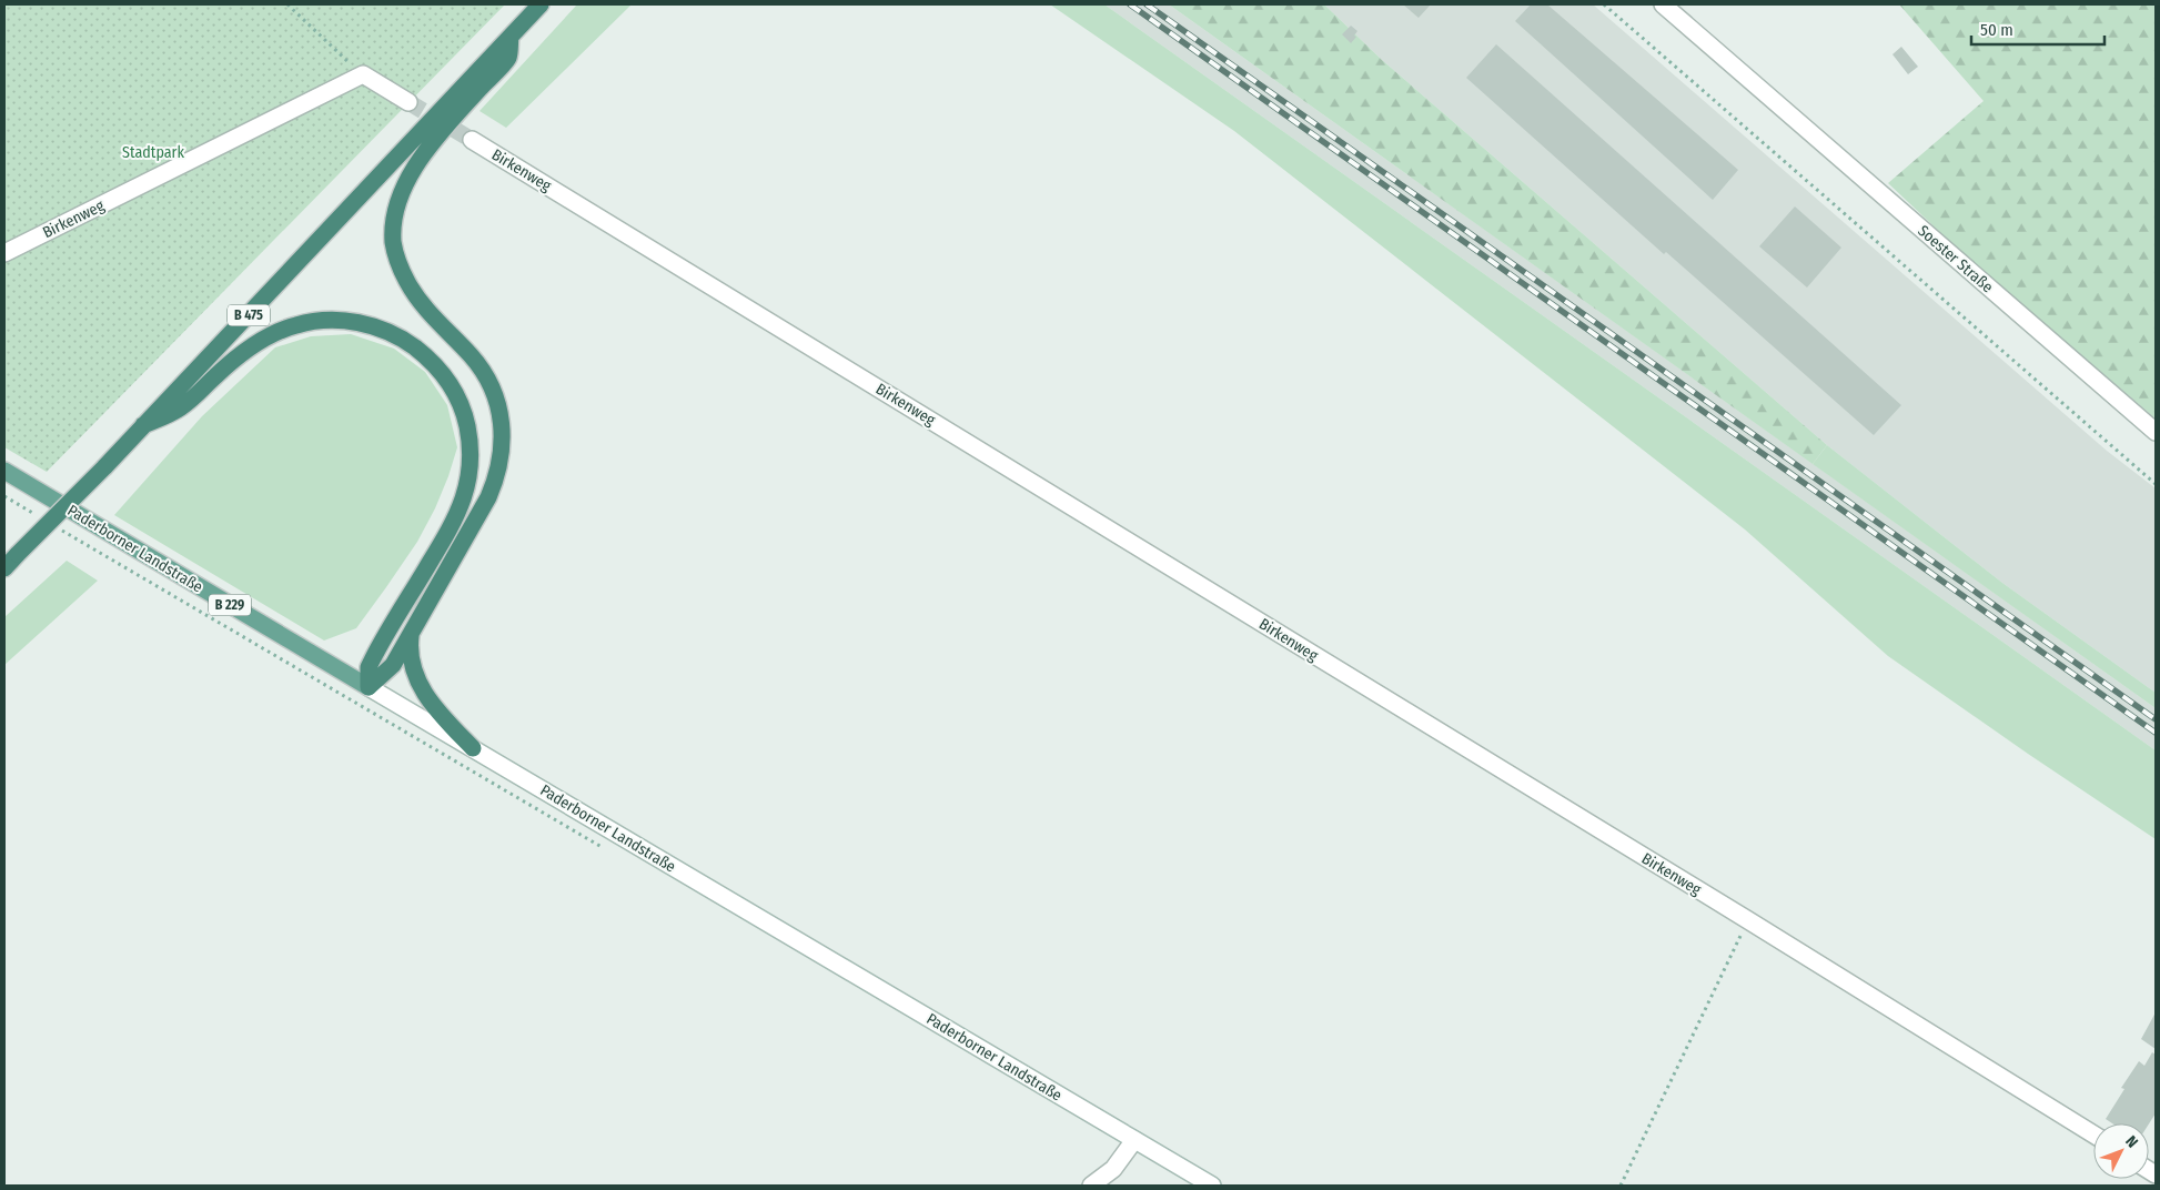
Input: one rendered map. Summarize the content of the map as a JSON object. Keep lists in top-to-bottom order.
{
  "streets": {
    "highway": ["B 475"],
    "main road": ["Paderborner Landstraße", "B 229"],
    "street": ["Birkenweg", "Soester Straße"]
  },
  "parks": ["Stadtpark"],
  "scale_bar": "50 m",
  "north": "top right"
}
